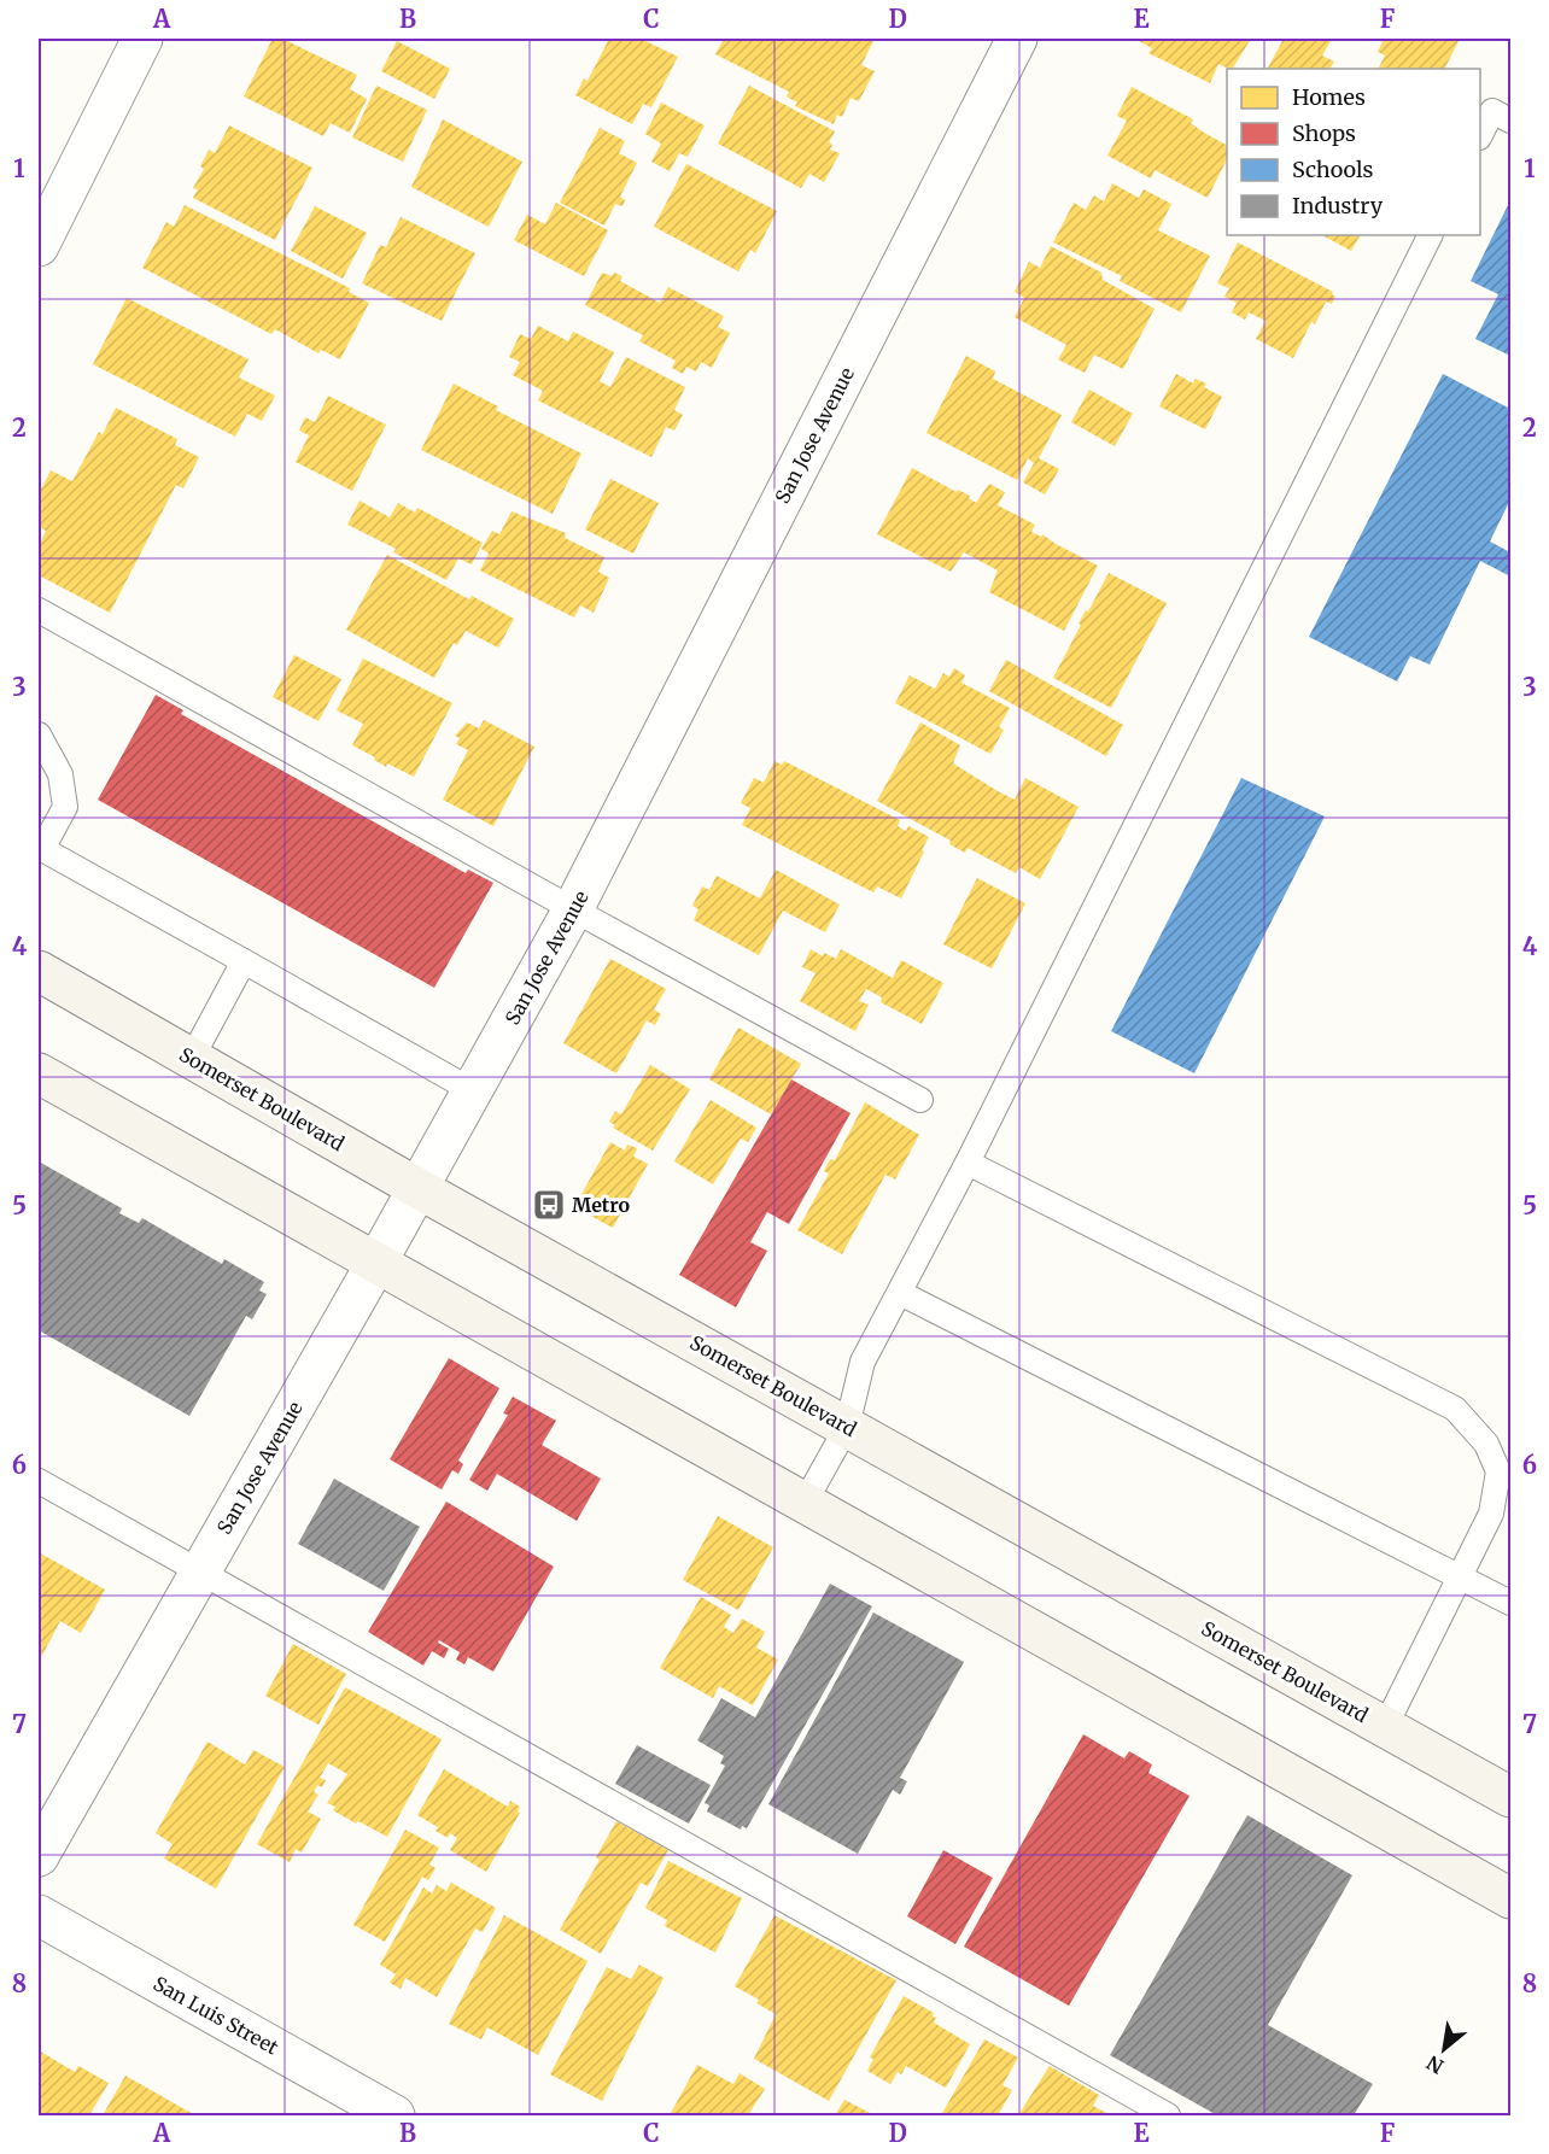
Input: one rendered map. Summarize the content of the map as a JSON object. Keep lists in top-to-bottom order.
{
  "streets": {
    "main road": ["Somerset Boulevard"],
    "street": ["San Jose Avenue", "San Luis Street"]
  },
  "crossings": [
    ["San Jose Avenue", "Somerset Boulevard"]
  ],
  "places": {
    "bus stop": ["Metro"]
  },
  "legend": [
    "Homes",
    "Shops",
    "Schools",
    "Industry"
  ],
  "north": "bottom left",
  "grid": {
    "columns": [
      "A",
      "B",
      "C",
      "D",
      "E",
      "F"
    ],
    "rows": [
      "1",
      "2",
      "3",
      "4",
      "5",
      "6",
      "7",
      "8"
    ]
  }
}
